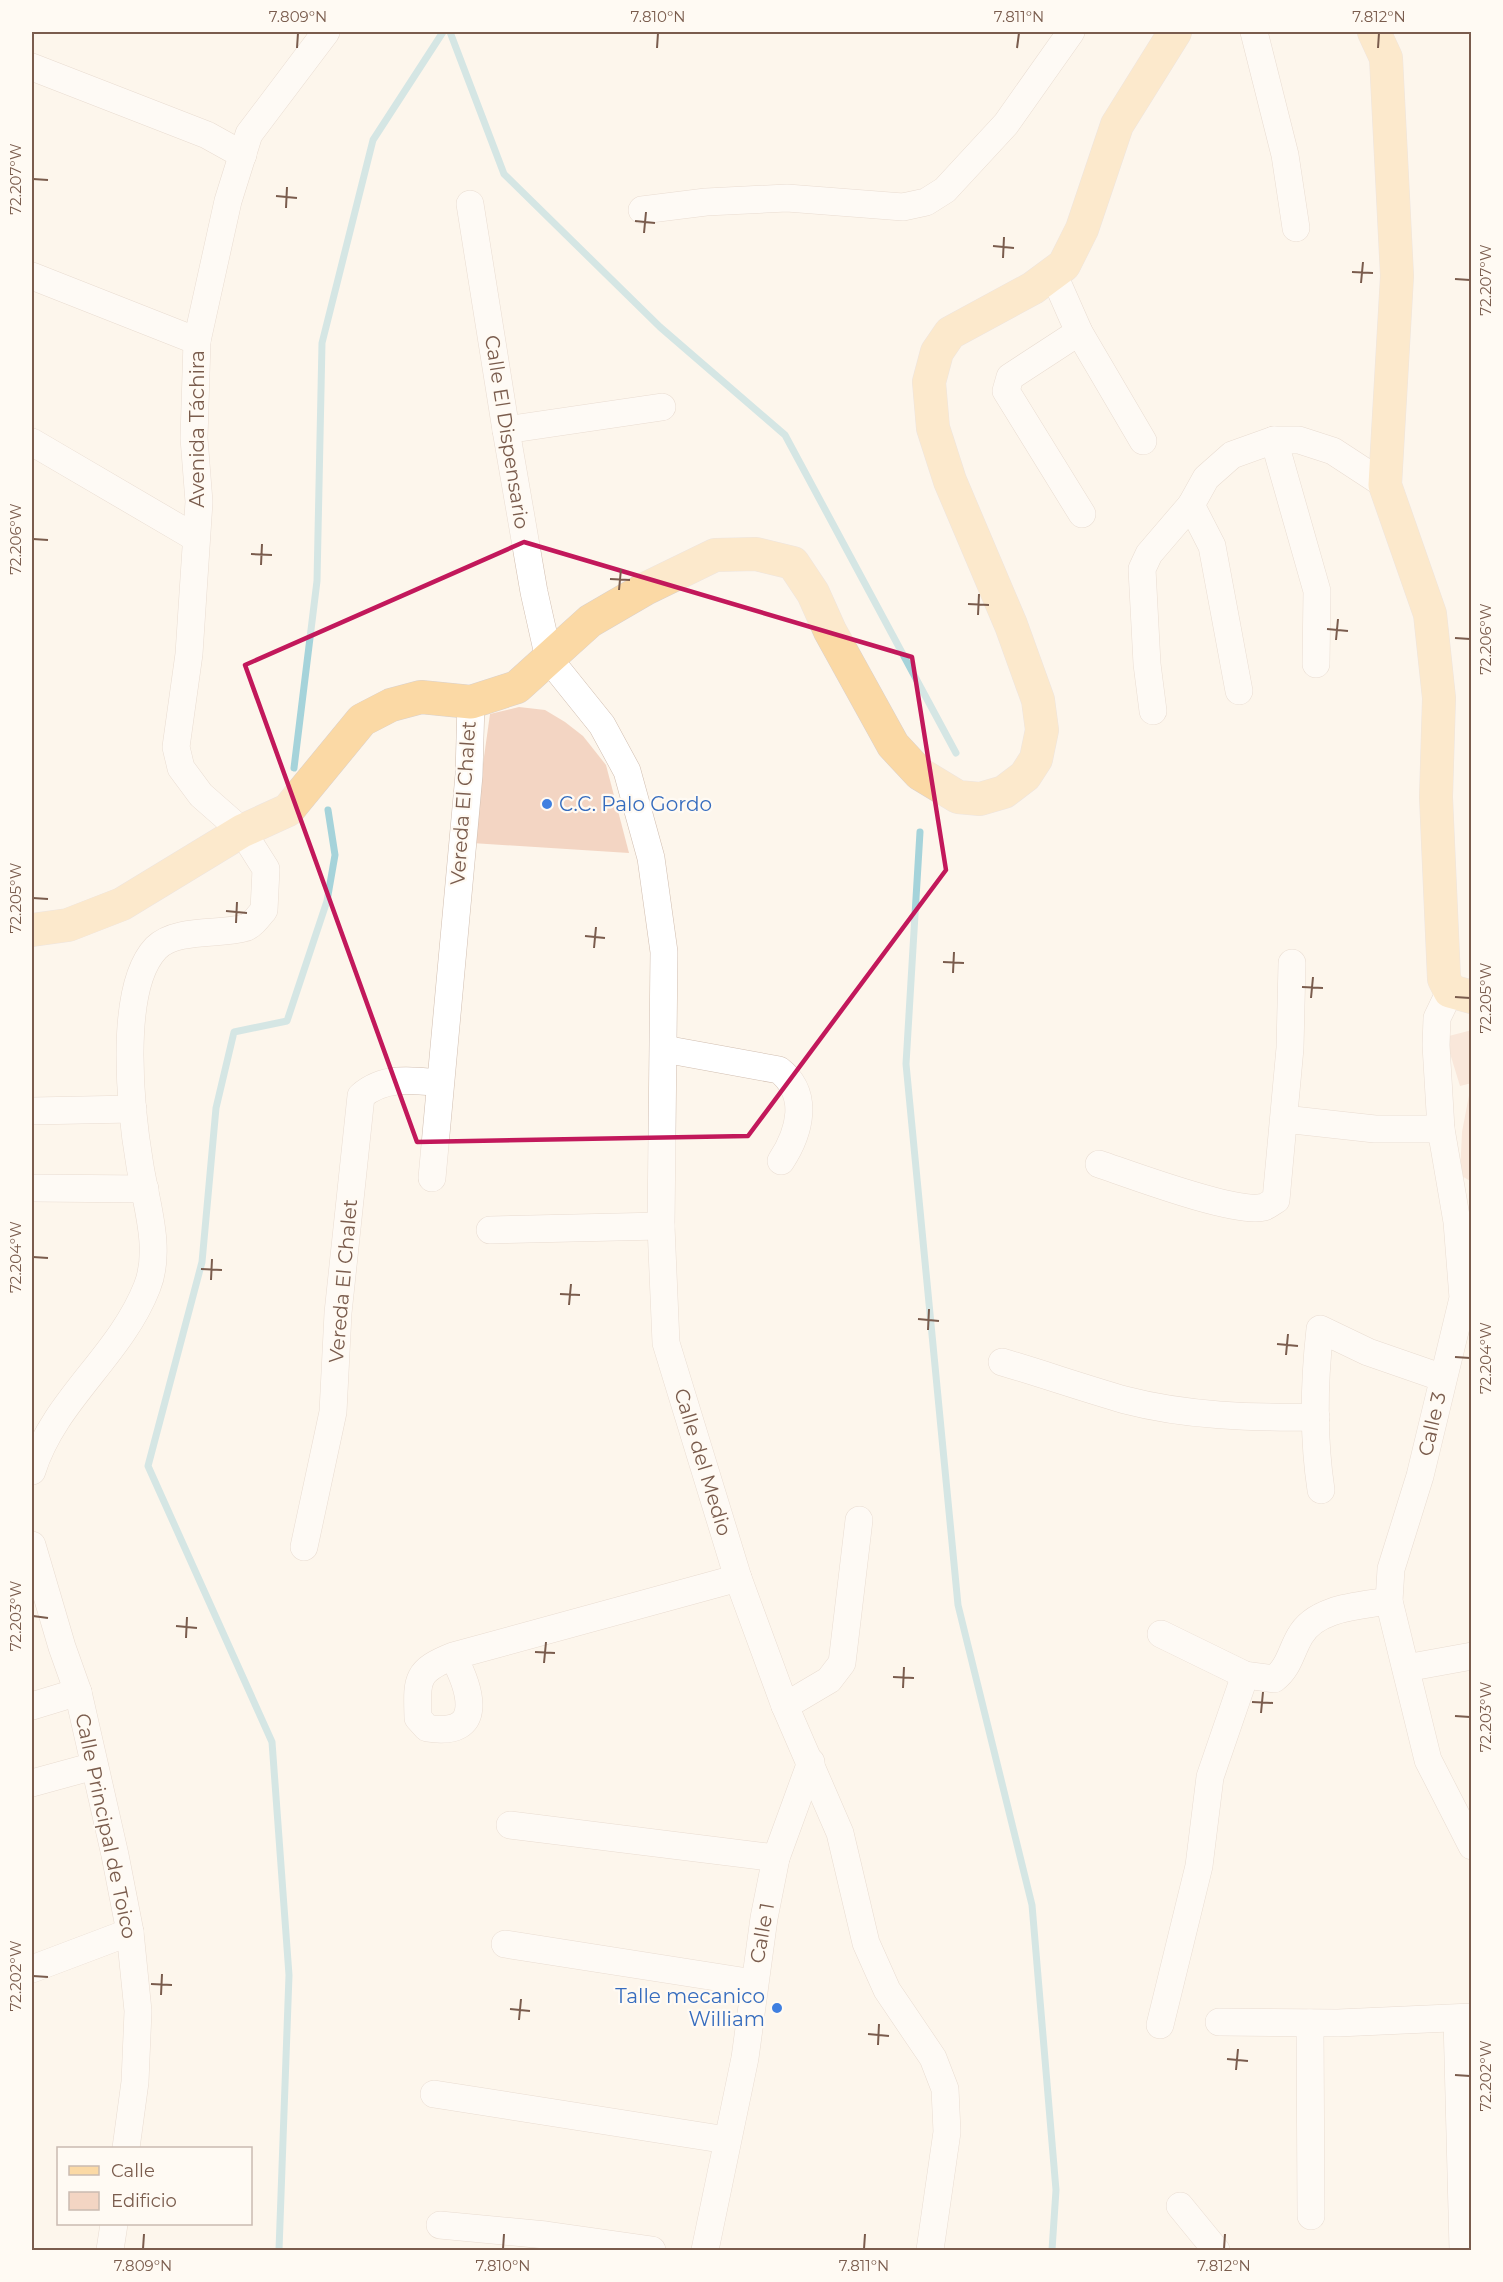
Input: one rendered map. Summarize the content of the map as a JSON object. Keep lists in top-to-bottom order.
{
  "streets": {
    "street": [
      "Avenida Táchira",
      "Calle El Dispensario",
      "Vereda El Chalet",
      "Calle 3",
      "Calle del Medio",
      "Calle Principal de Toico",
      "Calle 1"
    ]
  },
  "crossings": [
    ["Calle El Dispensario", "Calle del Medio"],
    ["Calle del Medio", "Calle 1"]
  ],
  "places": ["C.C. Palo Gordo", "Talle mecanico William"],
  "legend": ["Calle", "Edificio"],
  "coordinates": [
    "7.809°N",
    "7.810°N",
    "7.811°N",
    "7.812°N",
    "72.207°W",
    "72.206°W",
    "72.205°W",
    "72.204°W",
    "72.203°W",
    "72.202°W"
  ]
}
